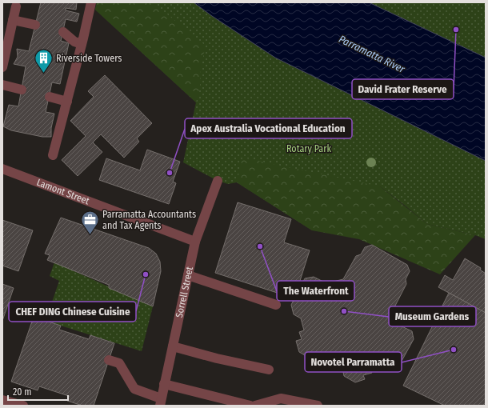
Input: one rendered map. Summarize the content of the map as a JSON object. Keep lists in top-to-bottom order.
{
  "streets": {
    "street": ["Lamont Street", "Sorrell Street"]
  },
  "crossings": [
    ["Lamont Street", "Sorrell Street"]
  ],
  "water": ["Parramatta River"],
  "parks": ["Rotary Park"],
  "places": {
    "other": [
      "David Frater Reserve",
      "Apex Australia Vocational Education",
      "The Waterfront",
      "CHEF DING Chinese Cuisine",
      "Museum Gardens",
      "Novotel Parramatta"
    ],
    "building": ["Riverside Towers"],
    "office": ["Parramatta Accountants and Tax Agents"]
  },
  "scale_bar": "20 m"
}
